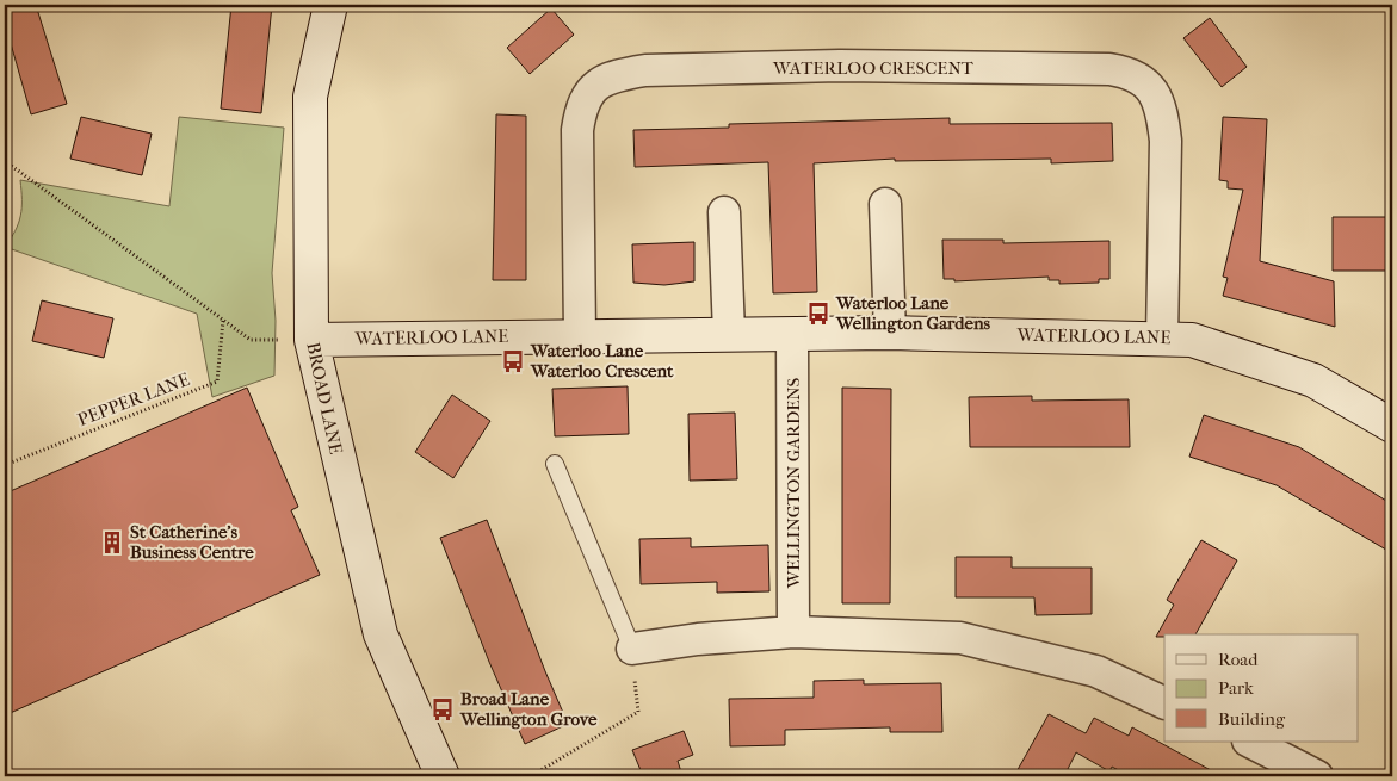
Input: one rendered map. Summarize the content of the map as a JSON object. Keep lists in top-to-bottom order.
{
  "streets": {
    "street": [
      "WATERLOO CRESCENT",
      "WATERLOO LANE",
      "BROAD LANE",
      "WELLINGTON GARDENS"
    ],
    "path": ["PEPPER LANE"]
  },
  "crossings": [
    ["WATERLOO CRESCENT", "WATERLOO LANE"],
    ["WATERLOO LANE", "BROAD LANE"],
    ["WATERLOO LANE", "WELLINGTON GARDENS"]
  ],
  "places": {
    "bus stop": ["Waterloo Lane Wellington Gardens", "Waterloo Lane Waterloo Crescent", "Broad Lane Wellington Grove"],
    "building": ["St Catherine's Business Centre"]
  },
  "legend": ["Road", "Park", "Building"]
}
